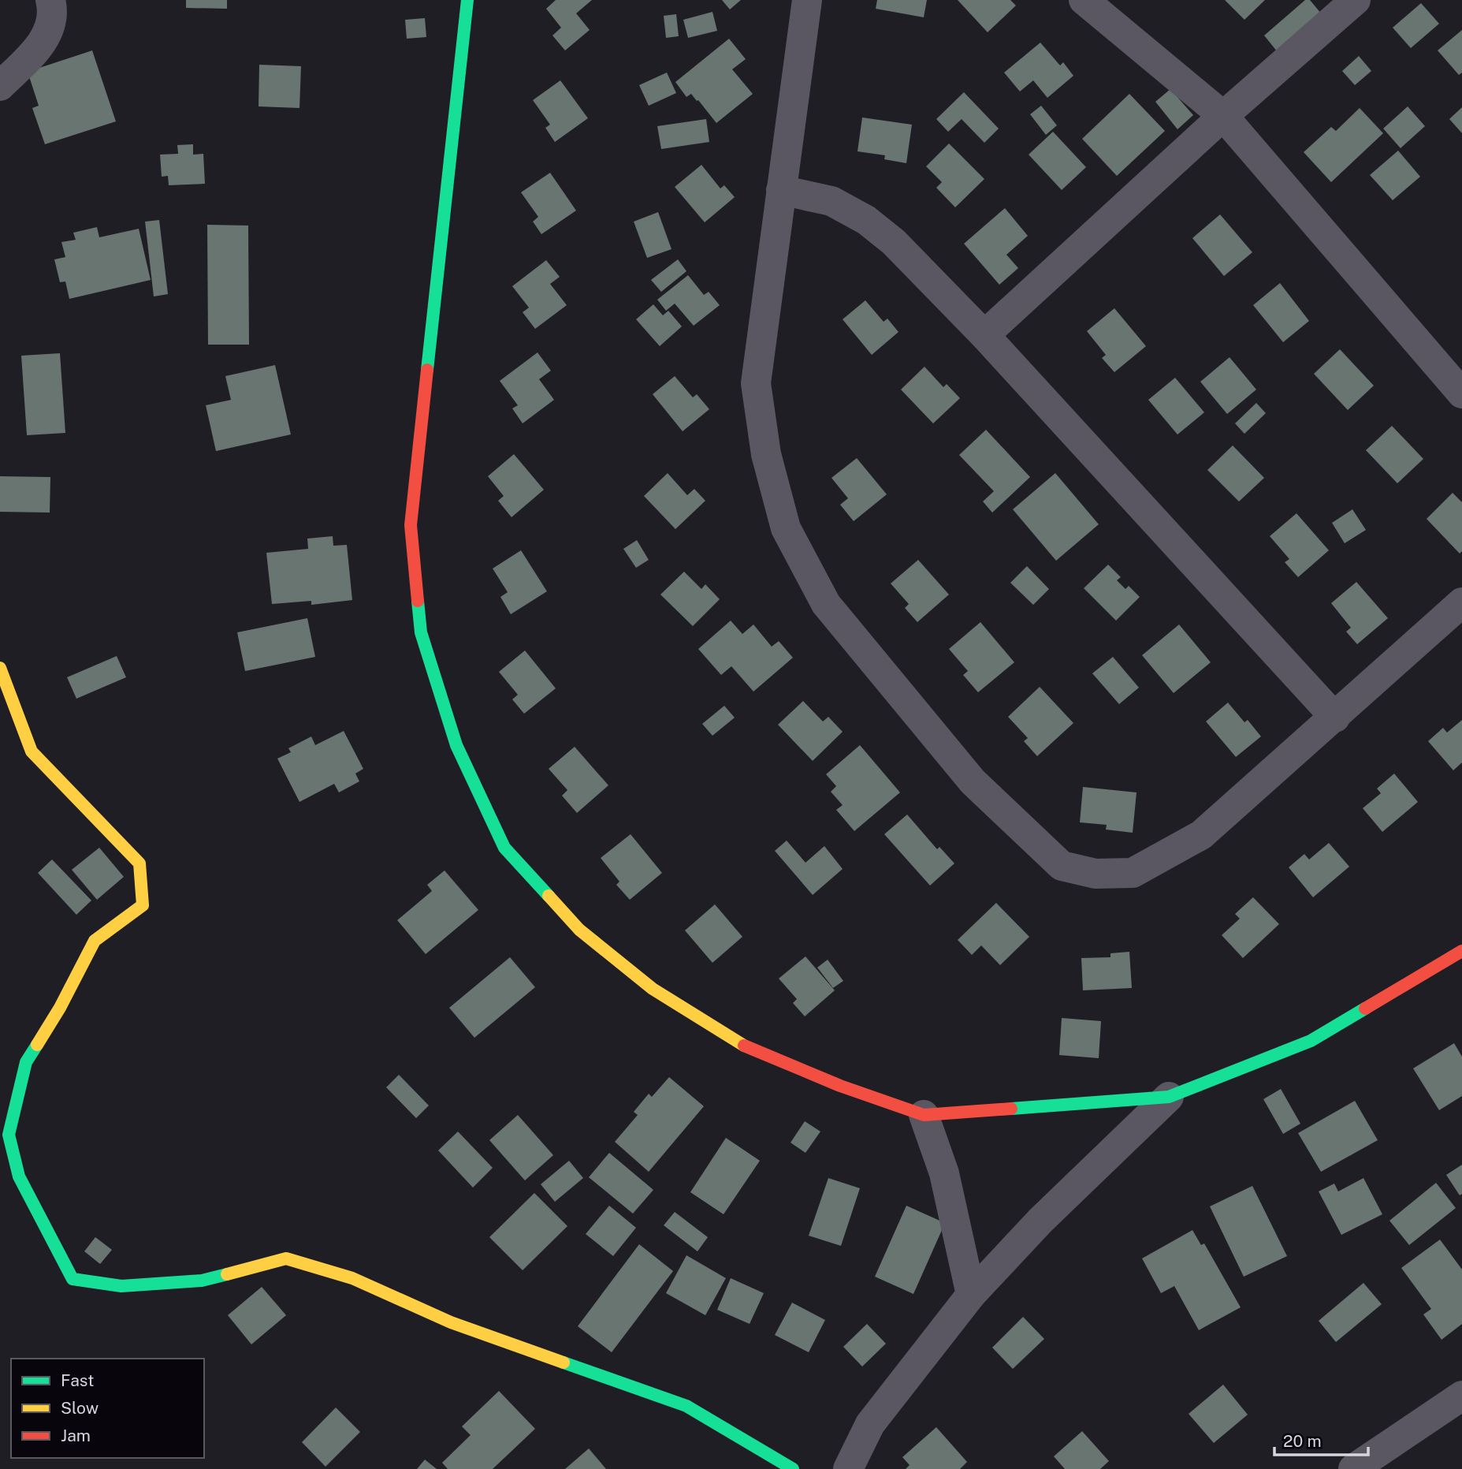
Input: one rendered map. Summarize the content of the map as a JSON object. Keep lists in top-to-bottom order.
{
  "legend": ["Fast", "Slow", "Jam"],
  "scale_bar": "20 m"
}
